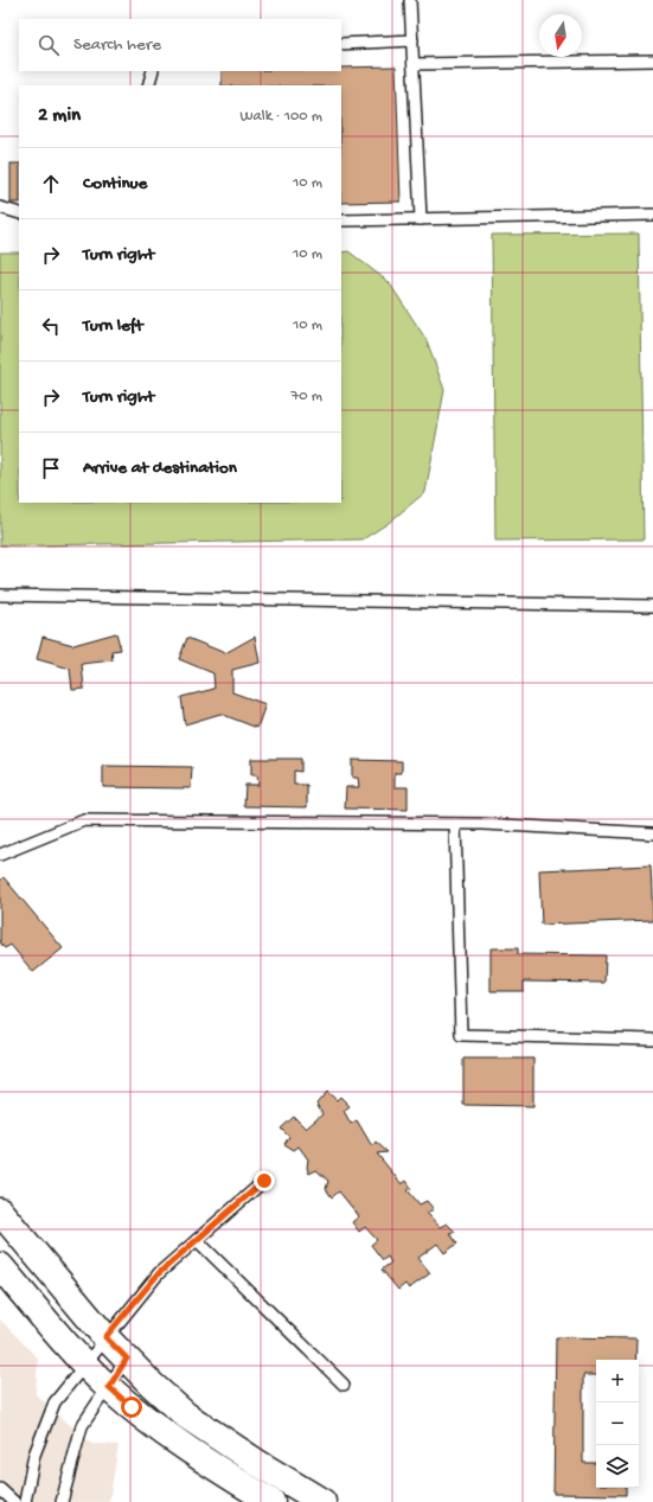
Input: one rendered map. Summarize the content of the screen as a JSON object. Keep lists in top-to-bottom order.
{
  "north": "bottom",
  "page": {
    "search": "Search here",
    "heading": ["2 min", "Walk · 100 m"],
    "list": [
      ["Continue", "10 m"],
      ["Turn right", "10 m"],
      ["Turn left", "10 m"],
      ["Turn right", "70 m"],
      "Arrive at destination"
    ],
    "map_buttons": ["+", "−"]
  }
}
